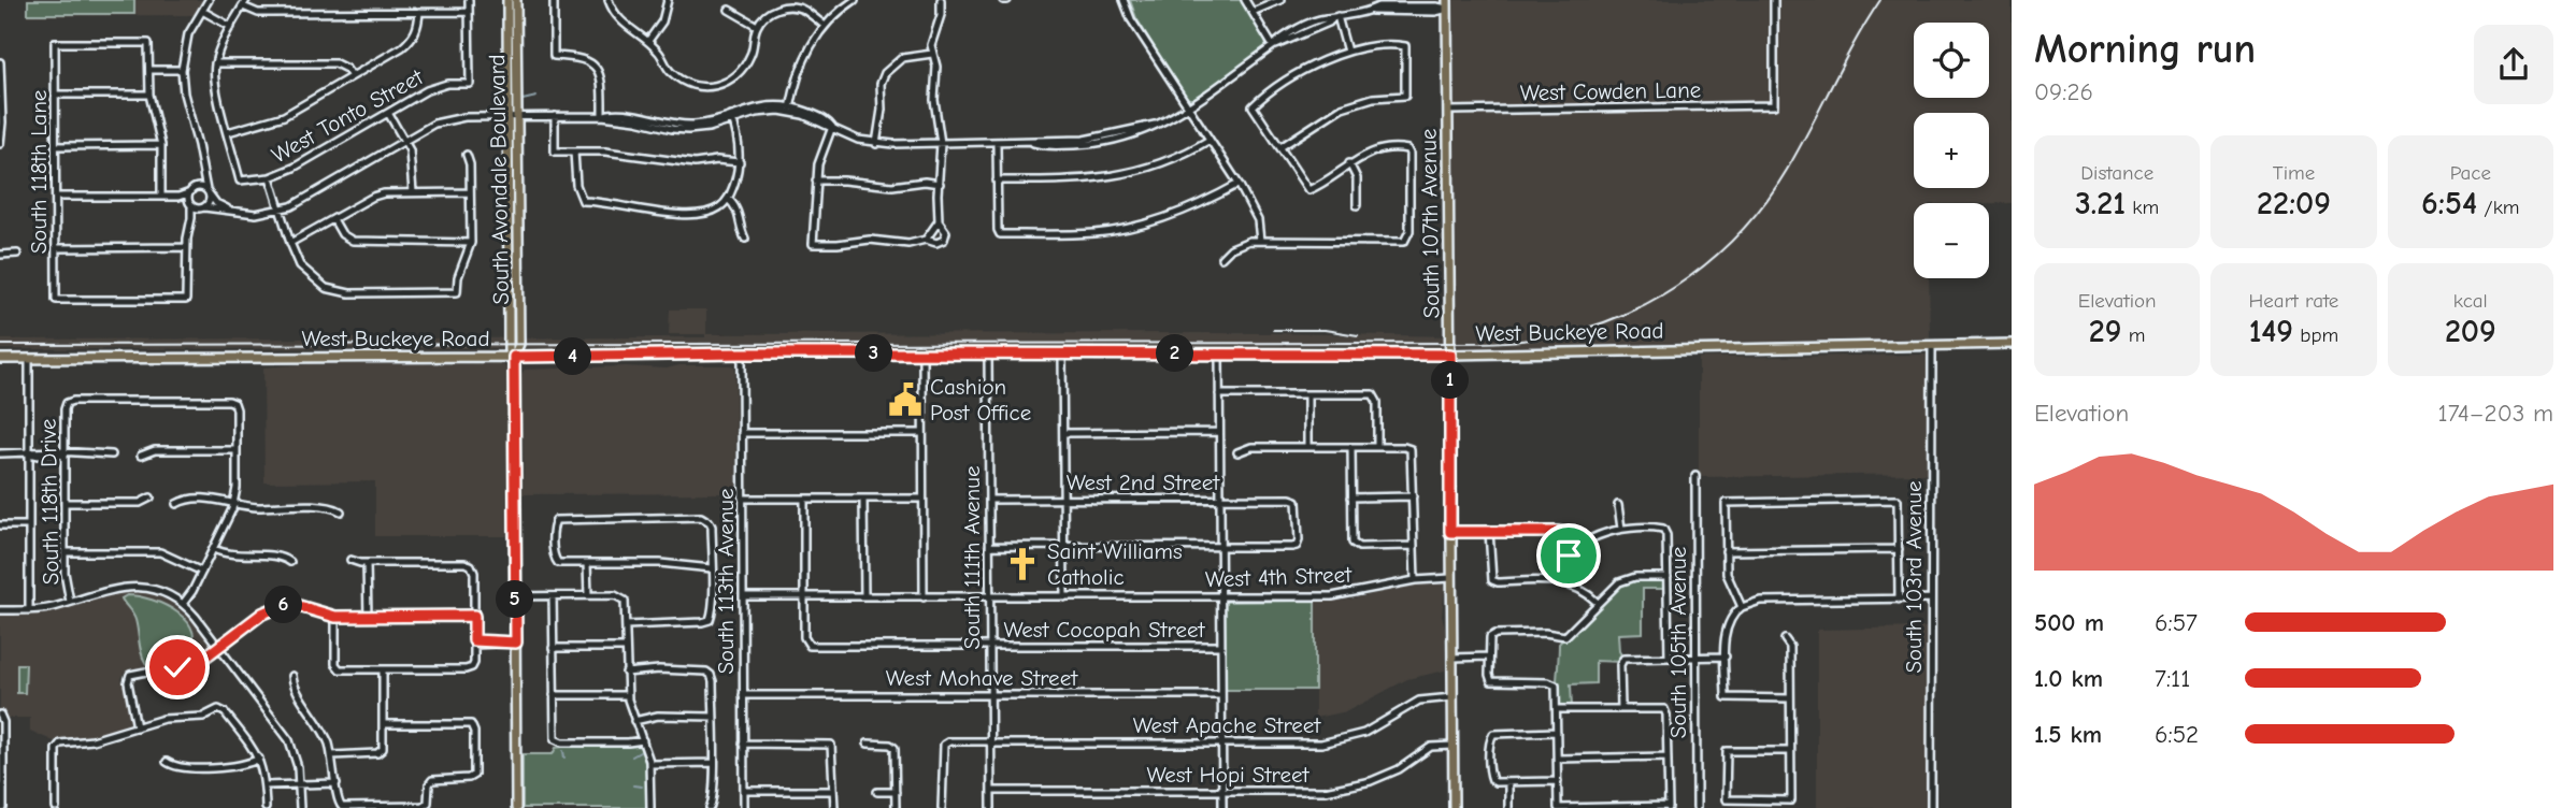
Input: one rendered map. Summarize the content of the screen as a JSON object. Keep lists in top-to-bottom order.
{
  "streets": {
    "main road": ["South Avondale Boulevard", "South 107th Avenue", "West Buckeye Road"],
    "street": [
      "West Cowden Lane",
      "West Tonto Street",
      "South 118th Lane",
      "West 2nd Street",
      "South 118th Drive",
      "South 111th Avenue",
      "West 4th Street",
      "South 103rd Avenue",
      "South 113th Avenue",
      "West Cocopah Street",
      "South 105th Avenue",
      "West Mohave Street",
      "West Apache Street",
      "West Hopi Street"
    ]
  },
  "crossings": [
    ["West Cowden Lane", "South 107th Avenue"],
    ["South Avondale Boulevard", "West Buckeye Road"],
    ["South 107th Avenue", "West Buckeye Road"],
    ["South 107th Avenue", "West 4th Street"],
    ["South 107th Avenue", "West Apache Street"],
    ["South 107th Avenue", "West Hopi Street"],
    ["West Buckeye Road", "South 111th Avenue"],
    ["West Buckeye Road", "South 103rd Avenue"],
    ["West Buckeye Road", "South 113th Avenue"],
    ["West 2nd Street", "South 111th Avenue"],
    ["South 111th Avenue", "West 4th Street"],
    ["South 111th Avenue", "West Cocopah Street"],
    ["South 111th Avenue", "West Mohave Street"],
    ["South 111th Avenue", "West Apache Street"],
    ["South 111th Avenue", "West Hopi Street"],
    ["West 4th Street", "South 113th Avenue"],
    ["West 4th Street", "West Cocopah Street"],
    ["South 113th Avenue", "West Mohave Street"]
  ],
  "places": {
    "public building": ["Cashion Post Office"],
    "church": ["Saint Williams Catholic"]
  },
  "page": {
    "heading": ["Morning run", "09:26"],
    "map_buttons": ["+", "−"],
    "stats": [
      ["Distance", "3.21 km"],
      ["Time", "22:09"],
      ["Pace", "6:54 /km"],
      ["Elevation", "29 m"],
      ["Heart rate", "149 bpm"],
      ["kcal", "209"]
    ],
    "pins": [
      "2",
      "3",
      "4",
      "1",
      "5",
      "6"
    ],
    "chart": ["Elevation", "174–203 m"],
    "list": [
      {
        "name": "500 m",
        "note": "6:57"
      },
      {
        "name": "1.0 km",
        "note": "7:11"
      },
      {
        "name": "1.5 km",
        "note": "6:52"
      }
    ]
  }
}
